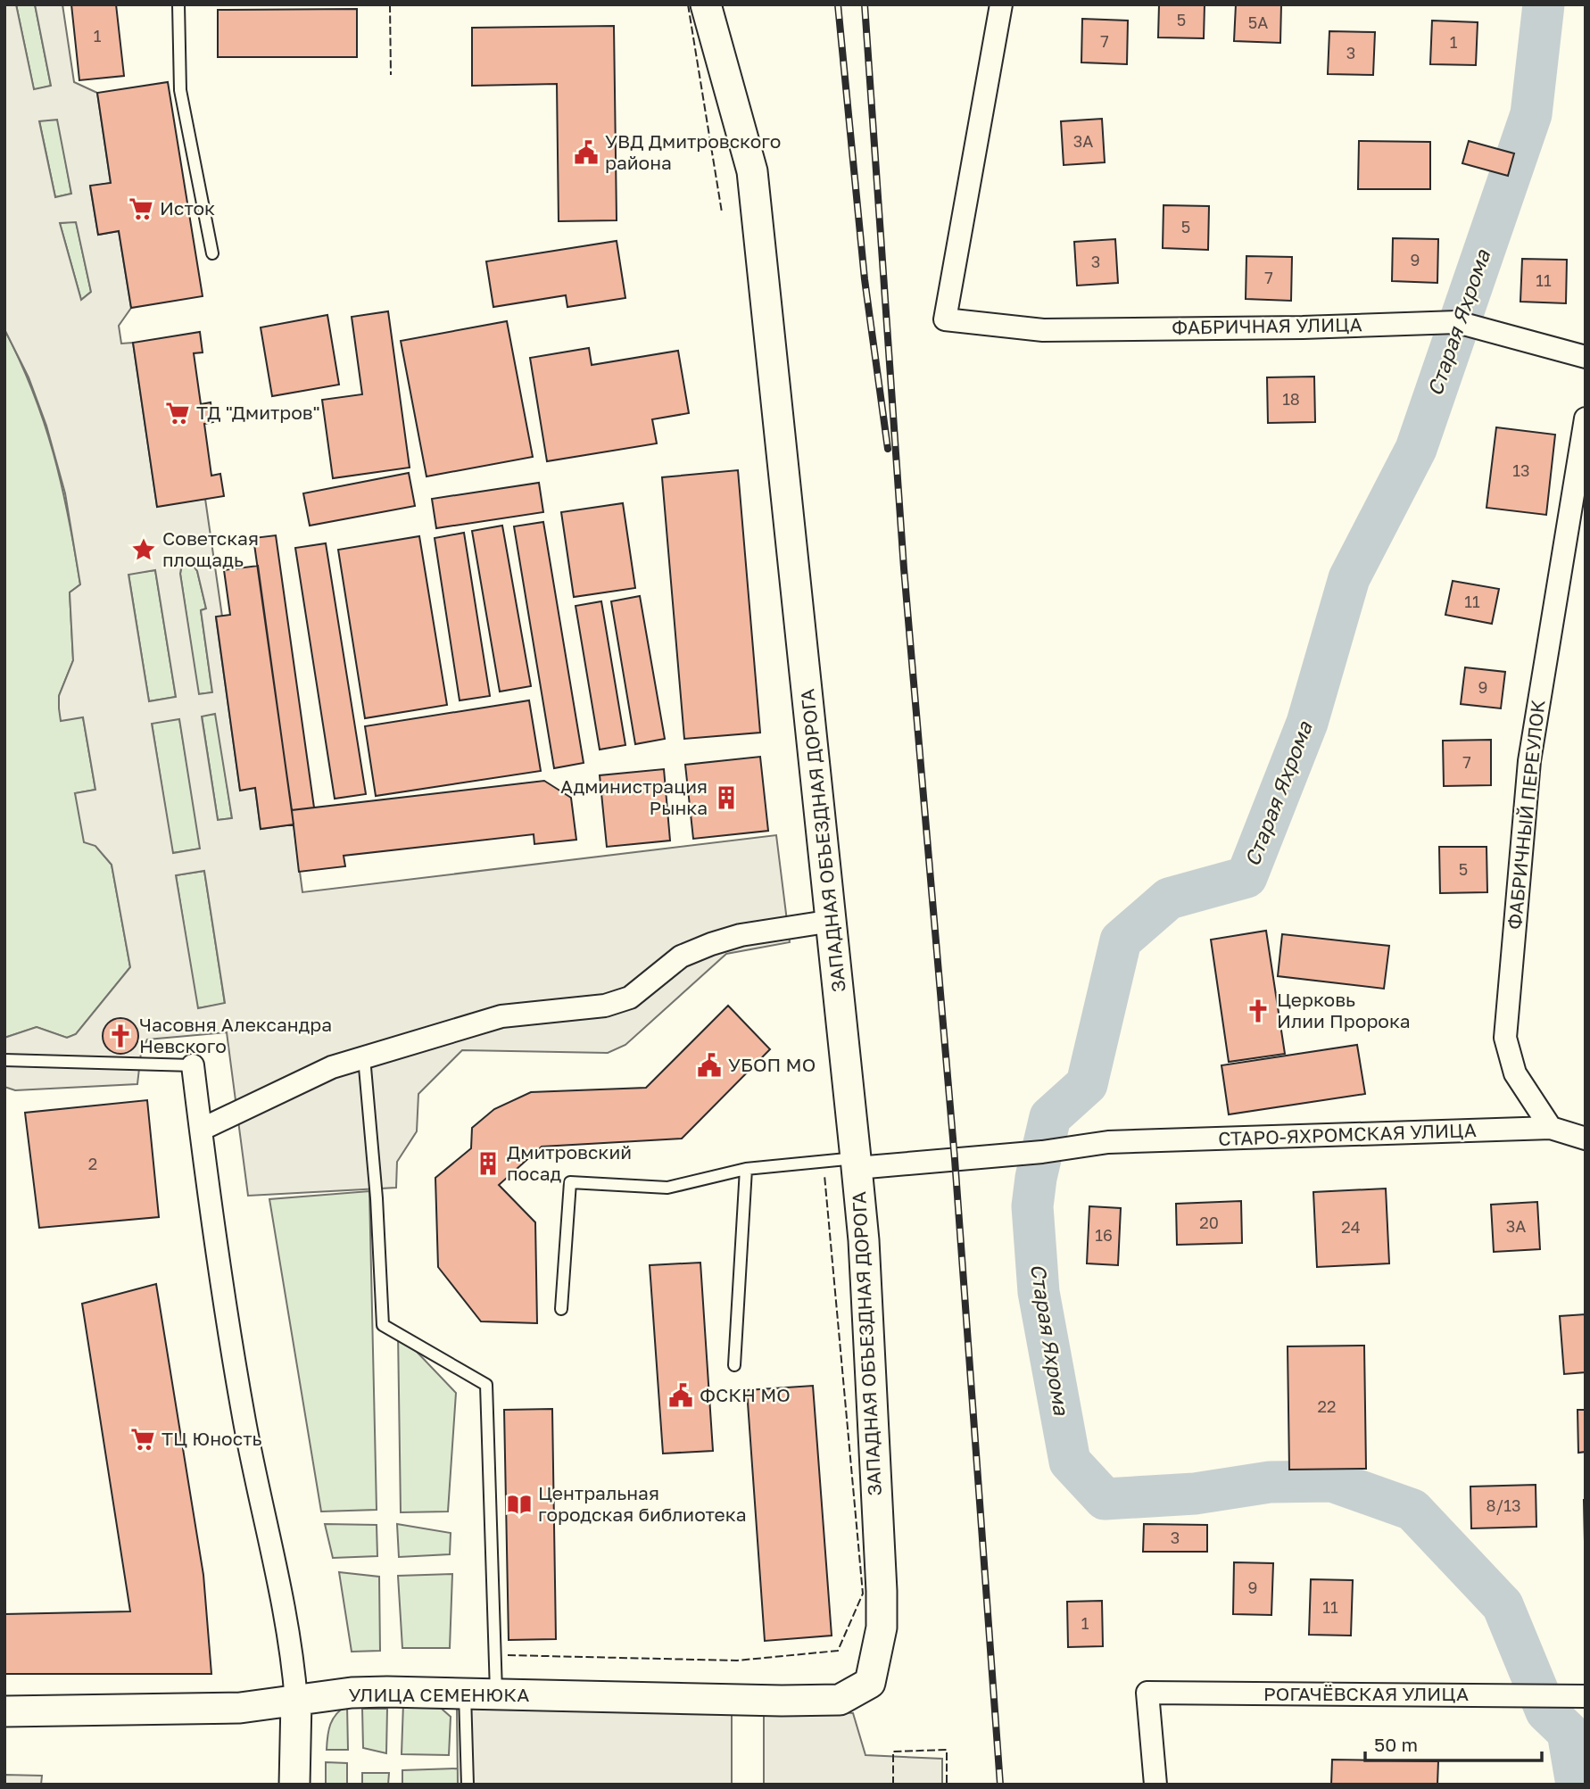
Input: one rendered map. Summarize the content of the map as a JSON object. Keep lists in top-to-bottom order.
{
  "streets": {
    "main road": ["ЗАПАДНАЯ ОБЪЕЗДНАЯ ДОРОГА", "УЛИЦА СЕМЕНЮКА"],
    "street": [
      "ФАБРИЧНАЯ УЛИЦА",
      "ФАБРИЧНЫЙ ПЕРЕУЛОК",
      "СТАРО-ЯХРОМСКАЯ УЛИЦА",
      "РОГАЧЁВСКАЯ УЛИЦА"
    ]
  },
  "crossings": [
    ["ФАБРИЧНЫЙ ПЕРЕУЛОК", "СТАРО-ЯХРОМСКАЯ УЛИЦА"],
    ["ЗАПАДНАЯ ОБЪЕЗДНАЯ ДОРОГА", "СТАРО-ЯХРОМСКАЯ УЛИЦА"],
    ["ЗАПАДНАЯ ОБЪЕЗДНАЯ ДОРОГА", "УЛИЦА СЕМЕНЮКА"]
  ],
  "water": ["Старая Яхрома"],
  "places": {
    "public building": ["УВД Дмитровского района", "УБОП МО", "ФСКН МО"],
    "supermarket": ["Исток", "ТД \"Дмитров\"", "ТЦ Юность"],
    "place": ["Советская площадь"],
    "building": ["Администрация Рынка", "Дмитровский посад"],
    "church": ["Церковь Илии Пророка", "Часовня Александра Невского"],
    "library": ["Центральная городская библиотека"]
  },
  "house_numbers": [
    "5",
    "5А",
    "1",
    "7",
    "1",
    "3",
    "3А",
    "5",
    "9",
    "3",
    "7",
    "11",
    "18",
    "13",
    "11",
    "9",
    "7",
    "5",
    "2",
    "20",
    "3А",
    "24",
    "16",
    "22",
    "8/13",
    "3",
    "9",
    "11",
    "1"
  ],
  "scale_bar": "50 m"
}
